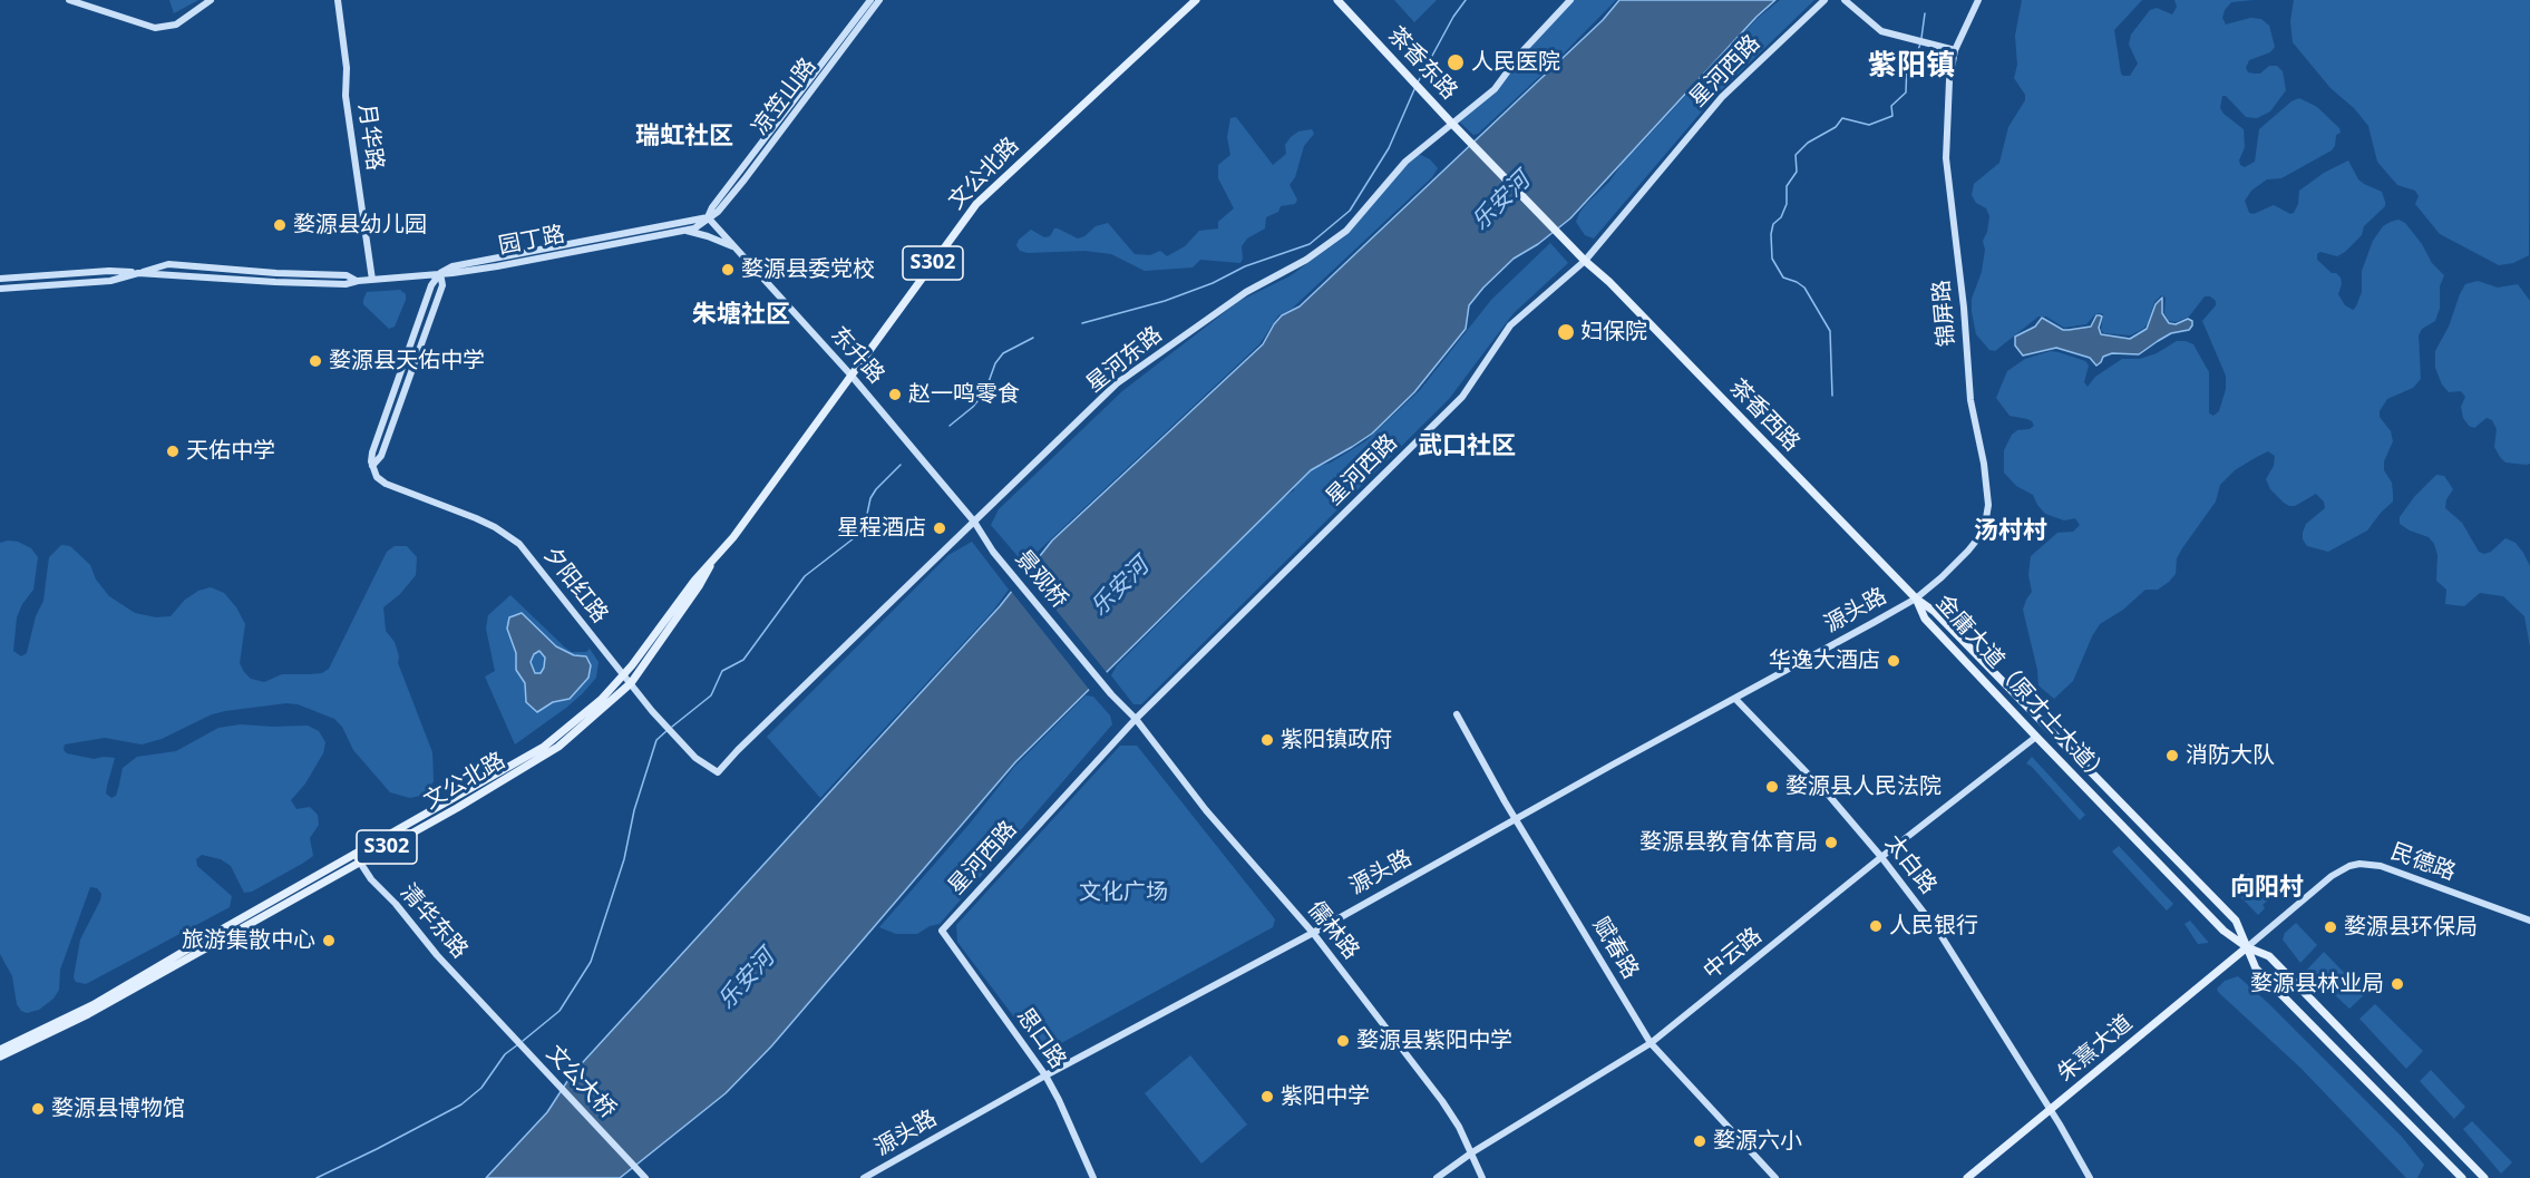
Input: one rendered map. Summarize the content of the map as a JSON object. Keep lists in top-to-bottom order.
{
  "streets": {
    "main road": [
      "茶香东路",
      "文公北路",
      "S302",
      "茶香西路",
      "金庸大道（原才士大道）",
      "朱熹大道"
    ],
    "street": [
      "星河西路",
      "凉笠山路",
      "月华路",
      "园丁路",
      "锦屏路",
      "东升路",
      "星河东路",
      "景观桥",
      "夕阳红路",
      "源头路",
      "民德路",
      "太白路",
      "清华东路",
      "儒林路",
      "赋春路",
      "中云路",
      "思口路",
      "文公大桥"
    ]
  },
  "crossings": [
    ["茶香东路", "星河西路"],
    ["茶香东路", "星河东路"],
    ["茶香东路", "茶香西路"],
    ["星河西路", "茶香西路"],
    ["星河西路", "景观桥"],
    ["星河西路", "儒林路"],
    ["星河西路", "思口路"],
    ["凉笠山路", "园丁路"],
    ["凉笠山路", "东升路"],
    ["月华路", "园丁路"],
    ["文公北路", "东升路"],
    ["文公北路", "夕阳红路"],
    ["文公北路", "清华东路"],
    ["园丁路", "东升路"],
    ["园丁路", "夕阳红路"],
    ["锦屏路", "茶香西路"],
    ["锦屏路", "源头路"],
    ["锦屏路", "金庸大道（原才士大道）"],
    ["东升路", "星河东路"],
    ["东升路", "景观桥"],
    ["星河东路", "景观桥"],
    ["星河东路", "夕阳红路"],
    ["茶香西路", "源头路"],
    ["茶香西路", "金庸大道（原才士大道）"],
    ["景观桥", "儒林路"],
    ["源头路", "金庸大道（原才士大道）"],
    ["源头路", "太白路"],
    ["源头路", "儒林路"],
    ["源头路", "赋春路"],
    ["源头路", "思口路"],
    ["金庸大道（原才士大道）", "民德路"],
    ["金庸大道（原才士大道）", "中云路"],
    ["金庸大道（原才士大道）", "朱熹大道"],
    ["民德路", "朱熹大道"],
    ["太白路", "中云路"],
    ["太白路", "朱熹大道"],
    ["清华东路", "文公大桥"],
    ["儒林路", "中云路"],
    ["赋春路", "中云路"]
  ],
  "districts": [
    "紫阳镇",
    "瑞虹社区",
    "朱塘社区",
    "武口社区",
    "汤村村",
    "向阳村"
  ],
  "water": ["乐安河"],
  "parks": ["文化广场"],
  "places": [
    "人民医院",
    "婺源县幼儿园",
    "婺源县委党校",
    "妇保院",
    "婺源县天佑中学",
    "赵一鸣零食",
    "天佑中学",
    "星程酒店",
    "华逸大酒店",
    "紫阳镇政府",
    "消防大队",
    "婺源县人民法院",
    "婺源县教育体育局",
    "人民银行",
    "婺源县环保局",
    "旅游集散中心",
    "婺源县林业局",
    "婺源县紫阳中学",
    "紫阳中学",
    "婺源县博物馆",
    "婺源六小"
  ]
}
